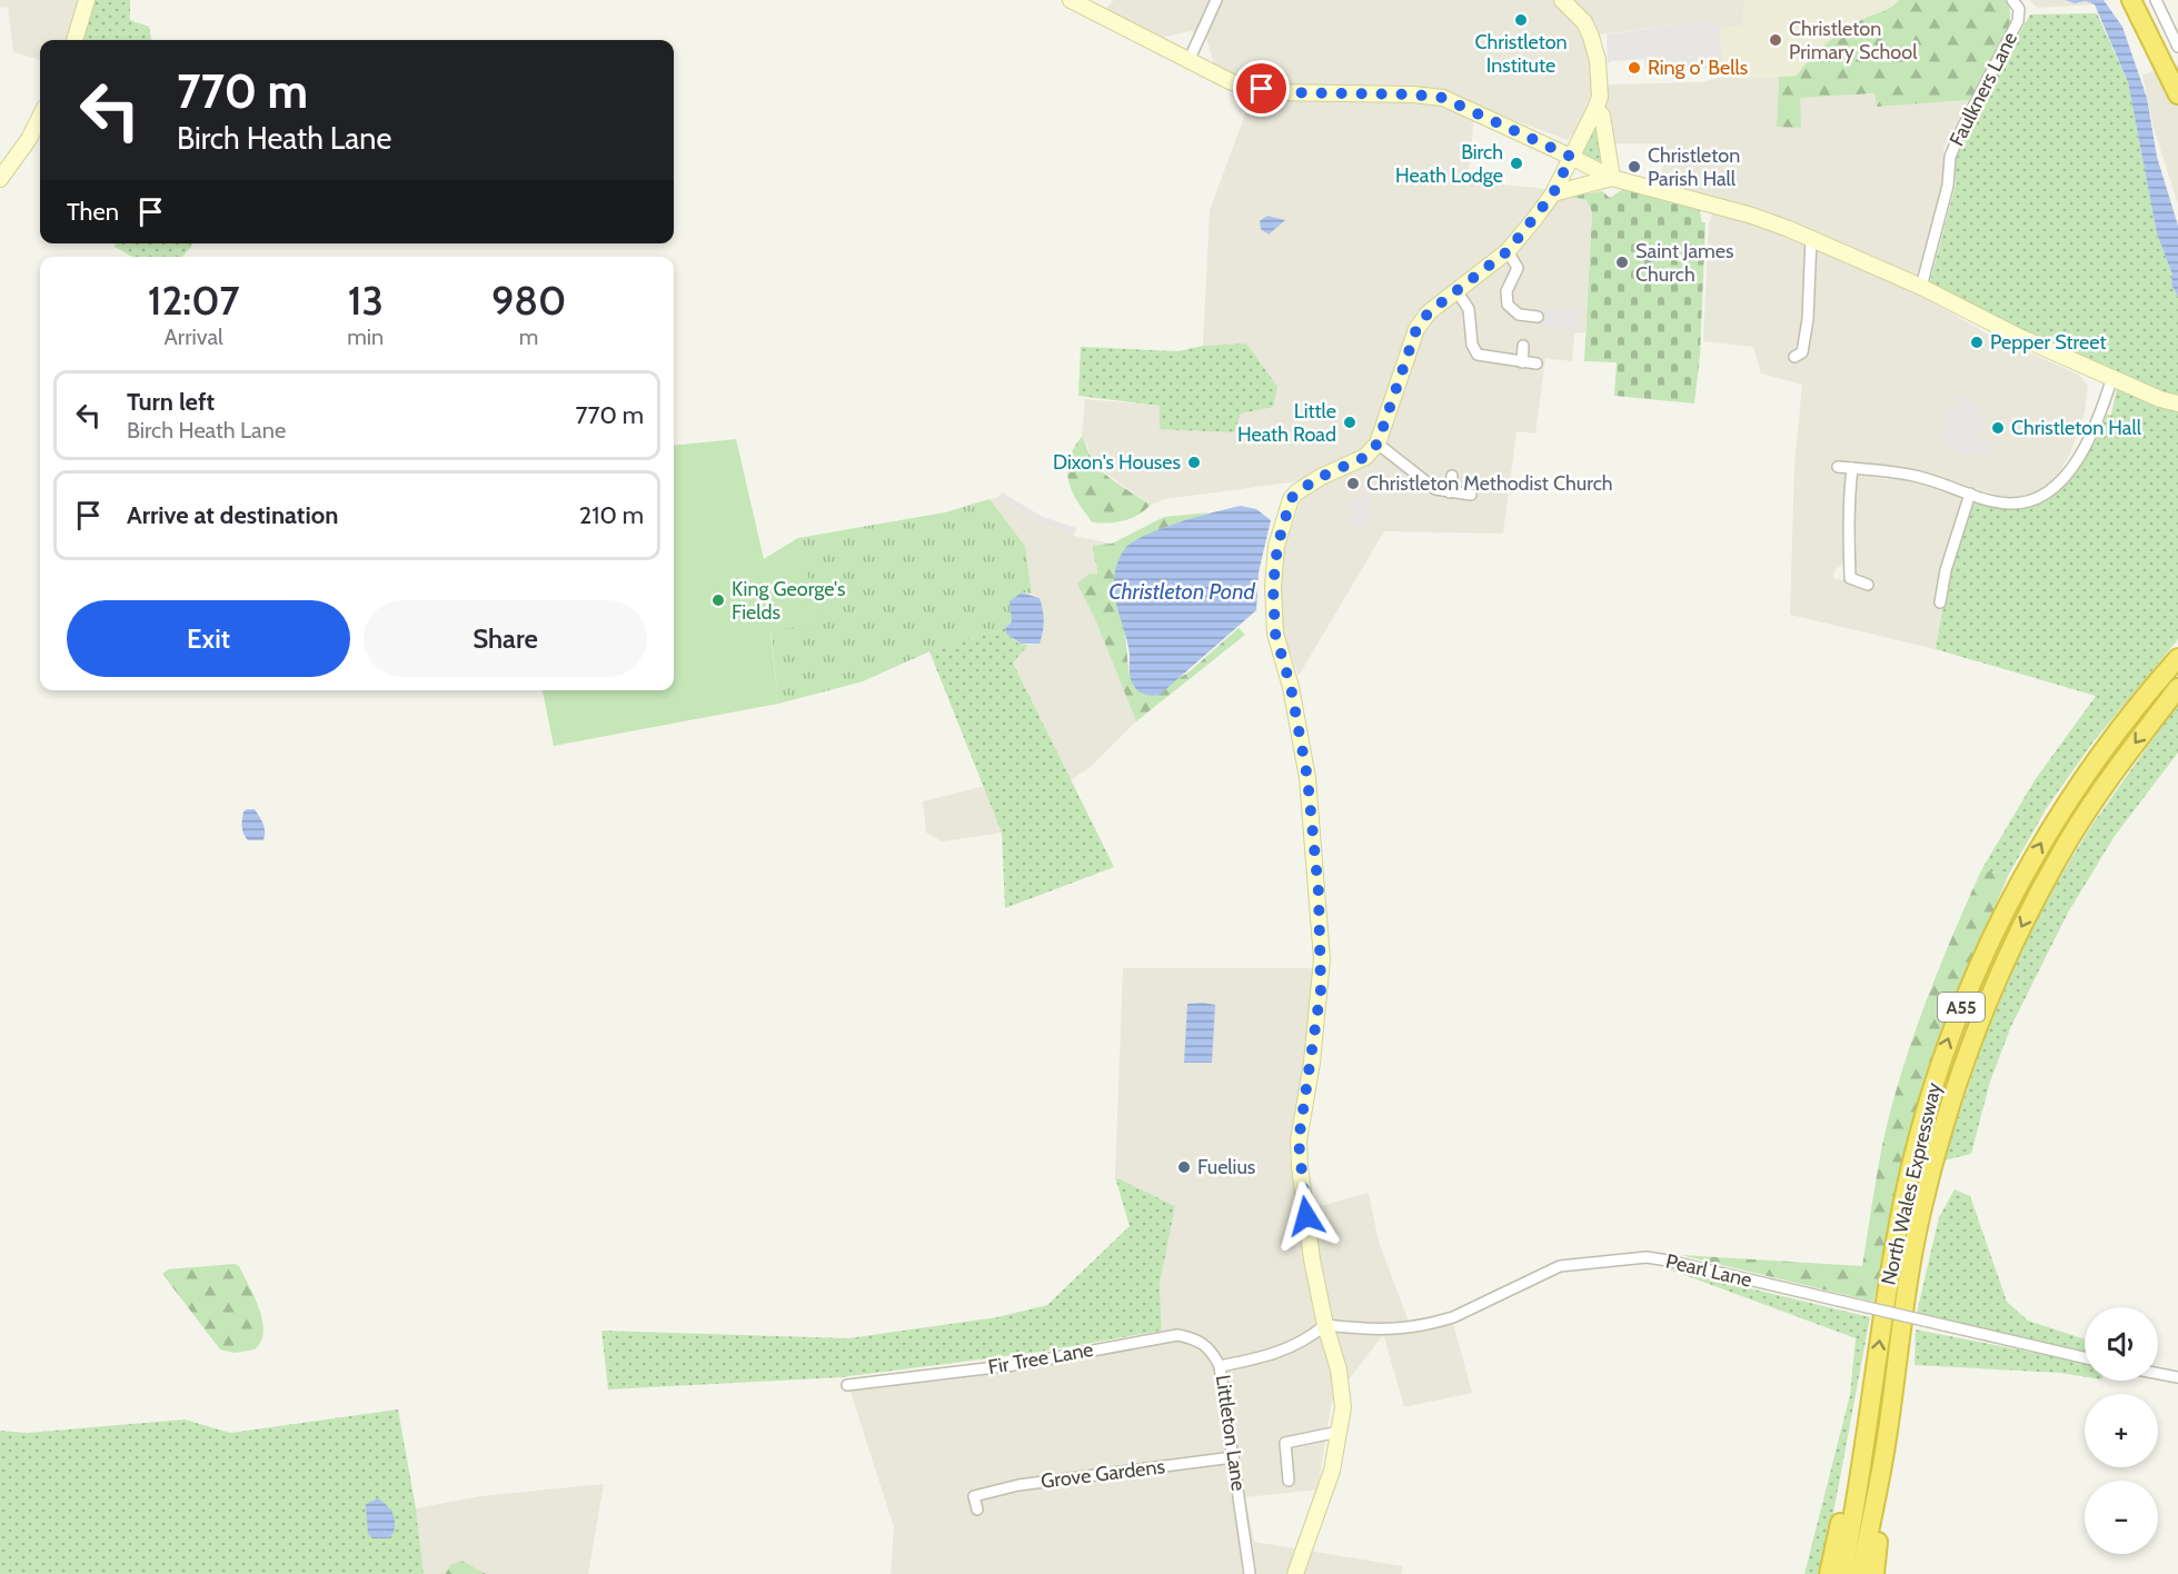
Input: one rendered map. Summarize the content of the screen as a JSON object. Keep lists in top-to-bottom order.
{
  "streets": {
    "highway": ["A55", "North Wales Expressway"],
    "street": [
      "Faulkners Lane",
      "Pearl Lane",
      "Fir Tree Lane",
      "Littleton Lane",
      "Grove Gardens"
    ]
  },
  "crossings": [
    ["Pearl Lane", "Littleton Lane"],
    ["Fir Tree Lane", "Littleton Lane"],
    ["Littleton Lane", "Grove Gardens"]
  ],
  "water": ["Christleton Pond"],
  "places": [
    "Christleton Institute",
    "Christleton Primary School",
    "Ring o' Bells",
    "Birch Heath Lodge",
    "Christleton Parish Hall",
    "Saint James Church",
    "Pepper Street",
    "Little Heath Road",
    "Christleton Hall",
    "Dixon's Houses",
    "Christleton Methodist Church",
    "King George's Fields",
    "Fuelius"
  ],
  "page": {
    "turn": ["770 m", "Birch Heath Lane"],
    "then": "Then",
    "eta": [
      "12:07",
      "Arrival",
      "13",
      "min",
      "980",
      "m"
    ],
    "list": [
      {
        "name": "Turn left",
        "note": "Birch Heath Lane",
        "value": "770 m"
      },
      {
        "name": "Arrive at destination",
        "value": "210 m"
      }
    ],
    "buttons": ["Exit", "Share"],
    "map_buttons": ["+", "−"]
  }
}
